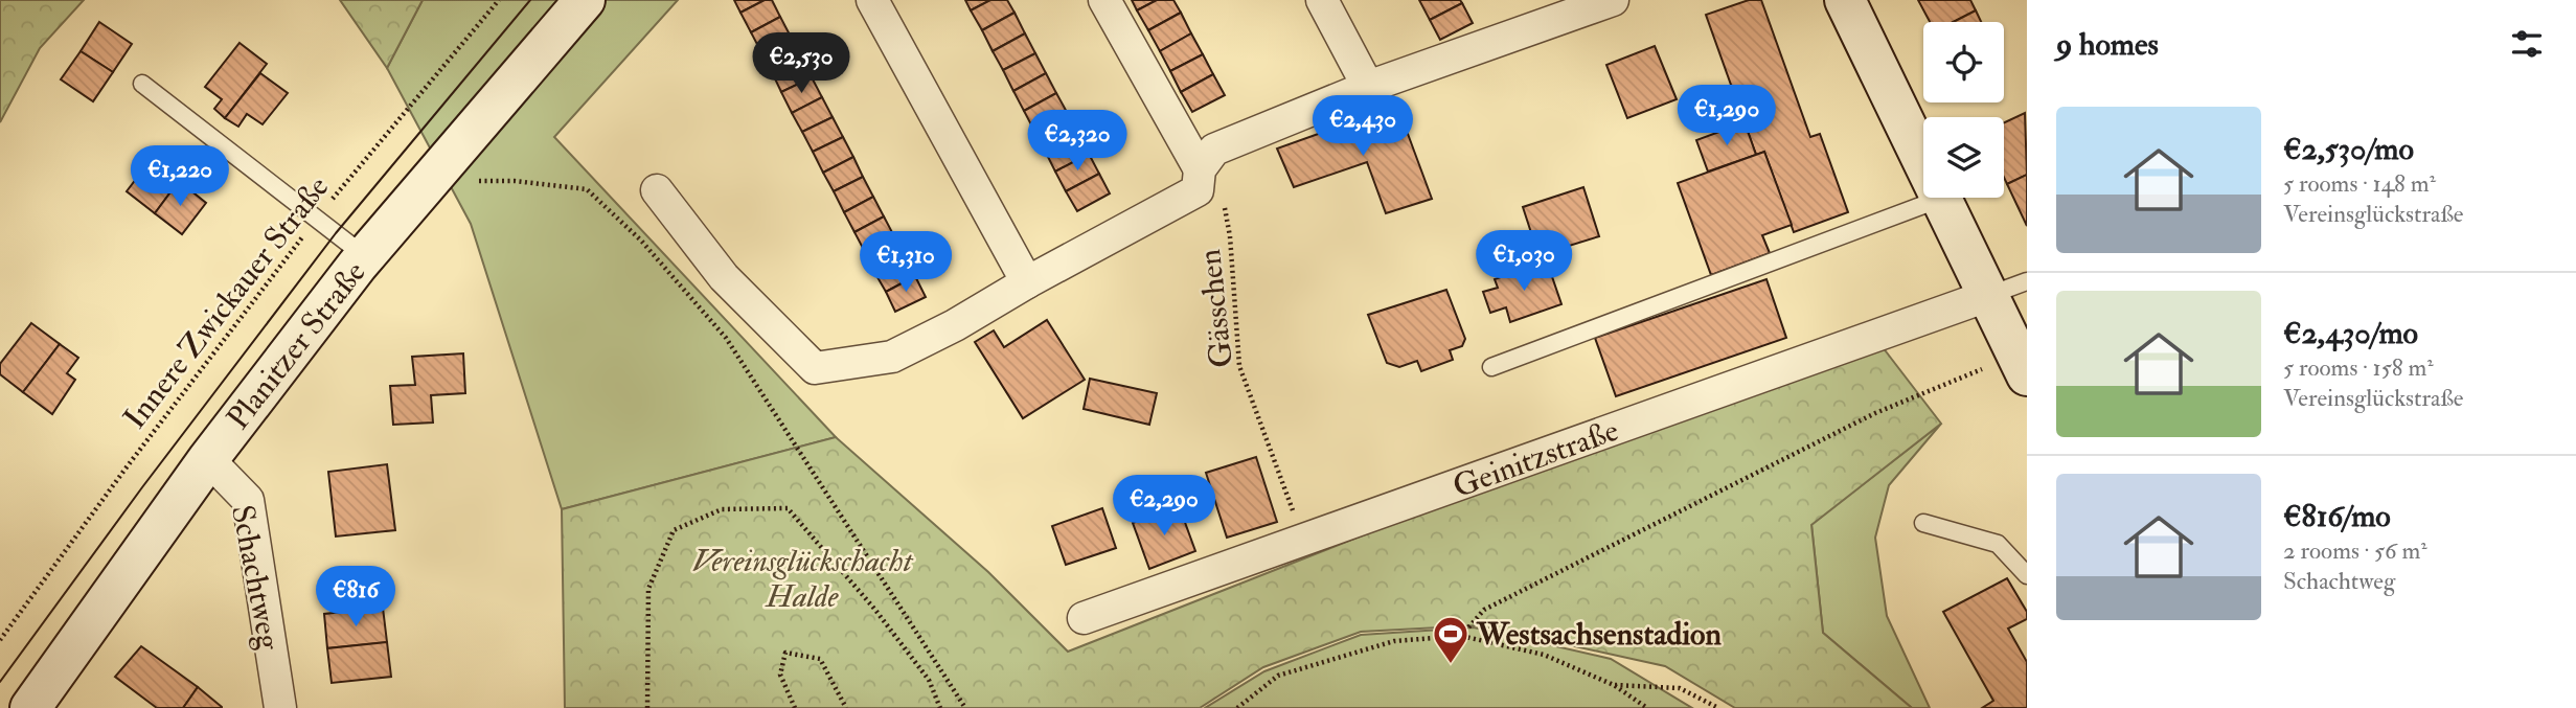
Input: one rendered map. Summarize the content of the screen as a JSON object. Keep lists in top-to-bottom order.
{
  "streets": {
    "main road": ["Planitzer Straße"],
    "street": ["Geinitzstraße", "Schachtweg"],
    "path": ["Innere Zwickauer Straße", "Gässchen"]
  },
  "crossings": [
    ["Gässchen", "Geinitzstraße"],
    ["Planitzer Straße", "Schachtweg"]
  ],
  "parks": ["Vereinsglückschacht Halde"],
  "places": {
    "sports": ["Westsachsenstadion"]
  },
  "page": {
    "heading": "9 homes",
    "price": [
      "€2,530",
      "€1,290",
      "€2,430",
      "€2,320",
      "€1,220",
      "€1,030",
      "€1,310",
      "€2,290",
      "€816"
    ],
    "list": [
      {
        "name": "€2,530/mo",
        "note": "5 rooms · 148 m² · Vereinsglückstraße"
      },
      {
        "name": "€2,430/mo",
        "note": "5 rooms · 158 m² · Vereinsglückstraße"
      },
      {
        "name": "€816/mo",
        "note": "2 rooms · 56 m² · Schachtweg"
      }
    ]
  }
}
